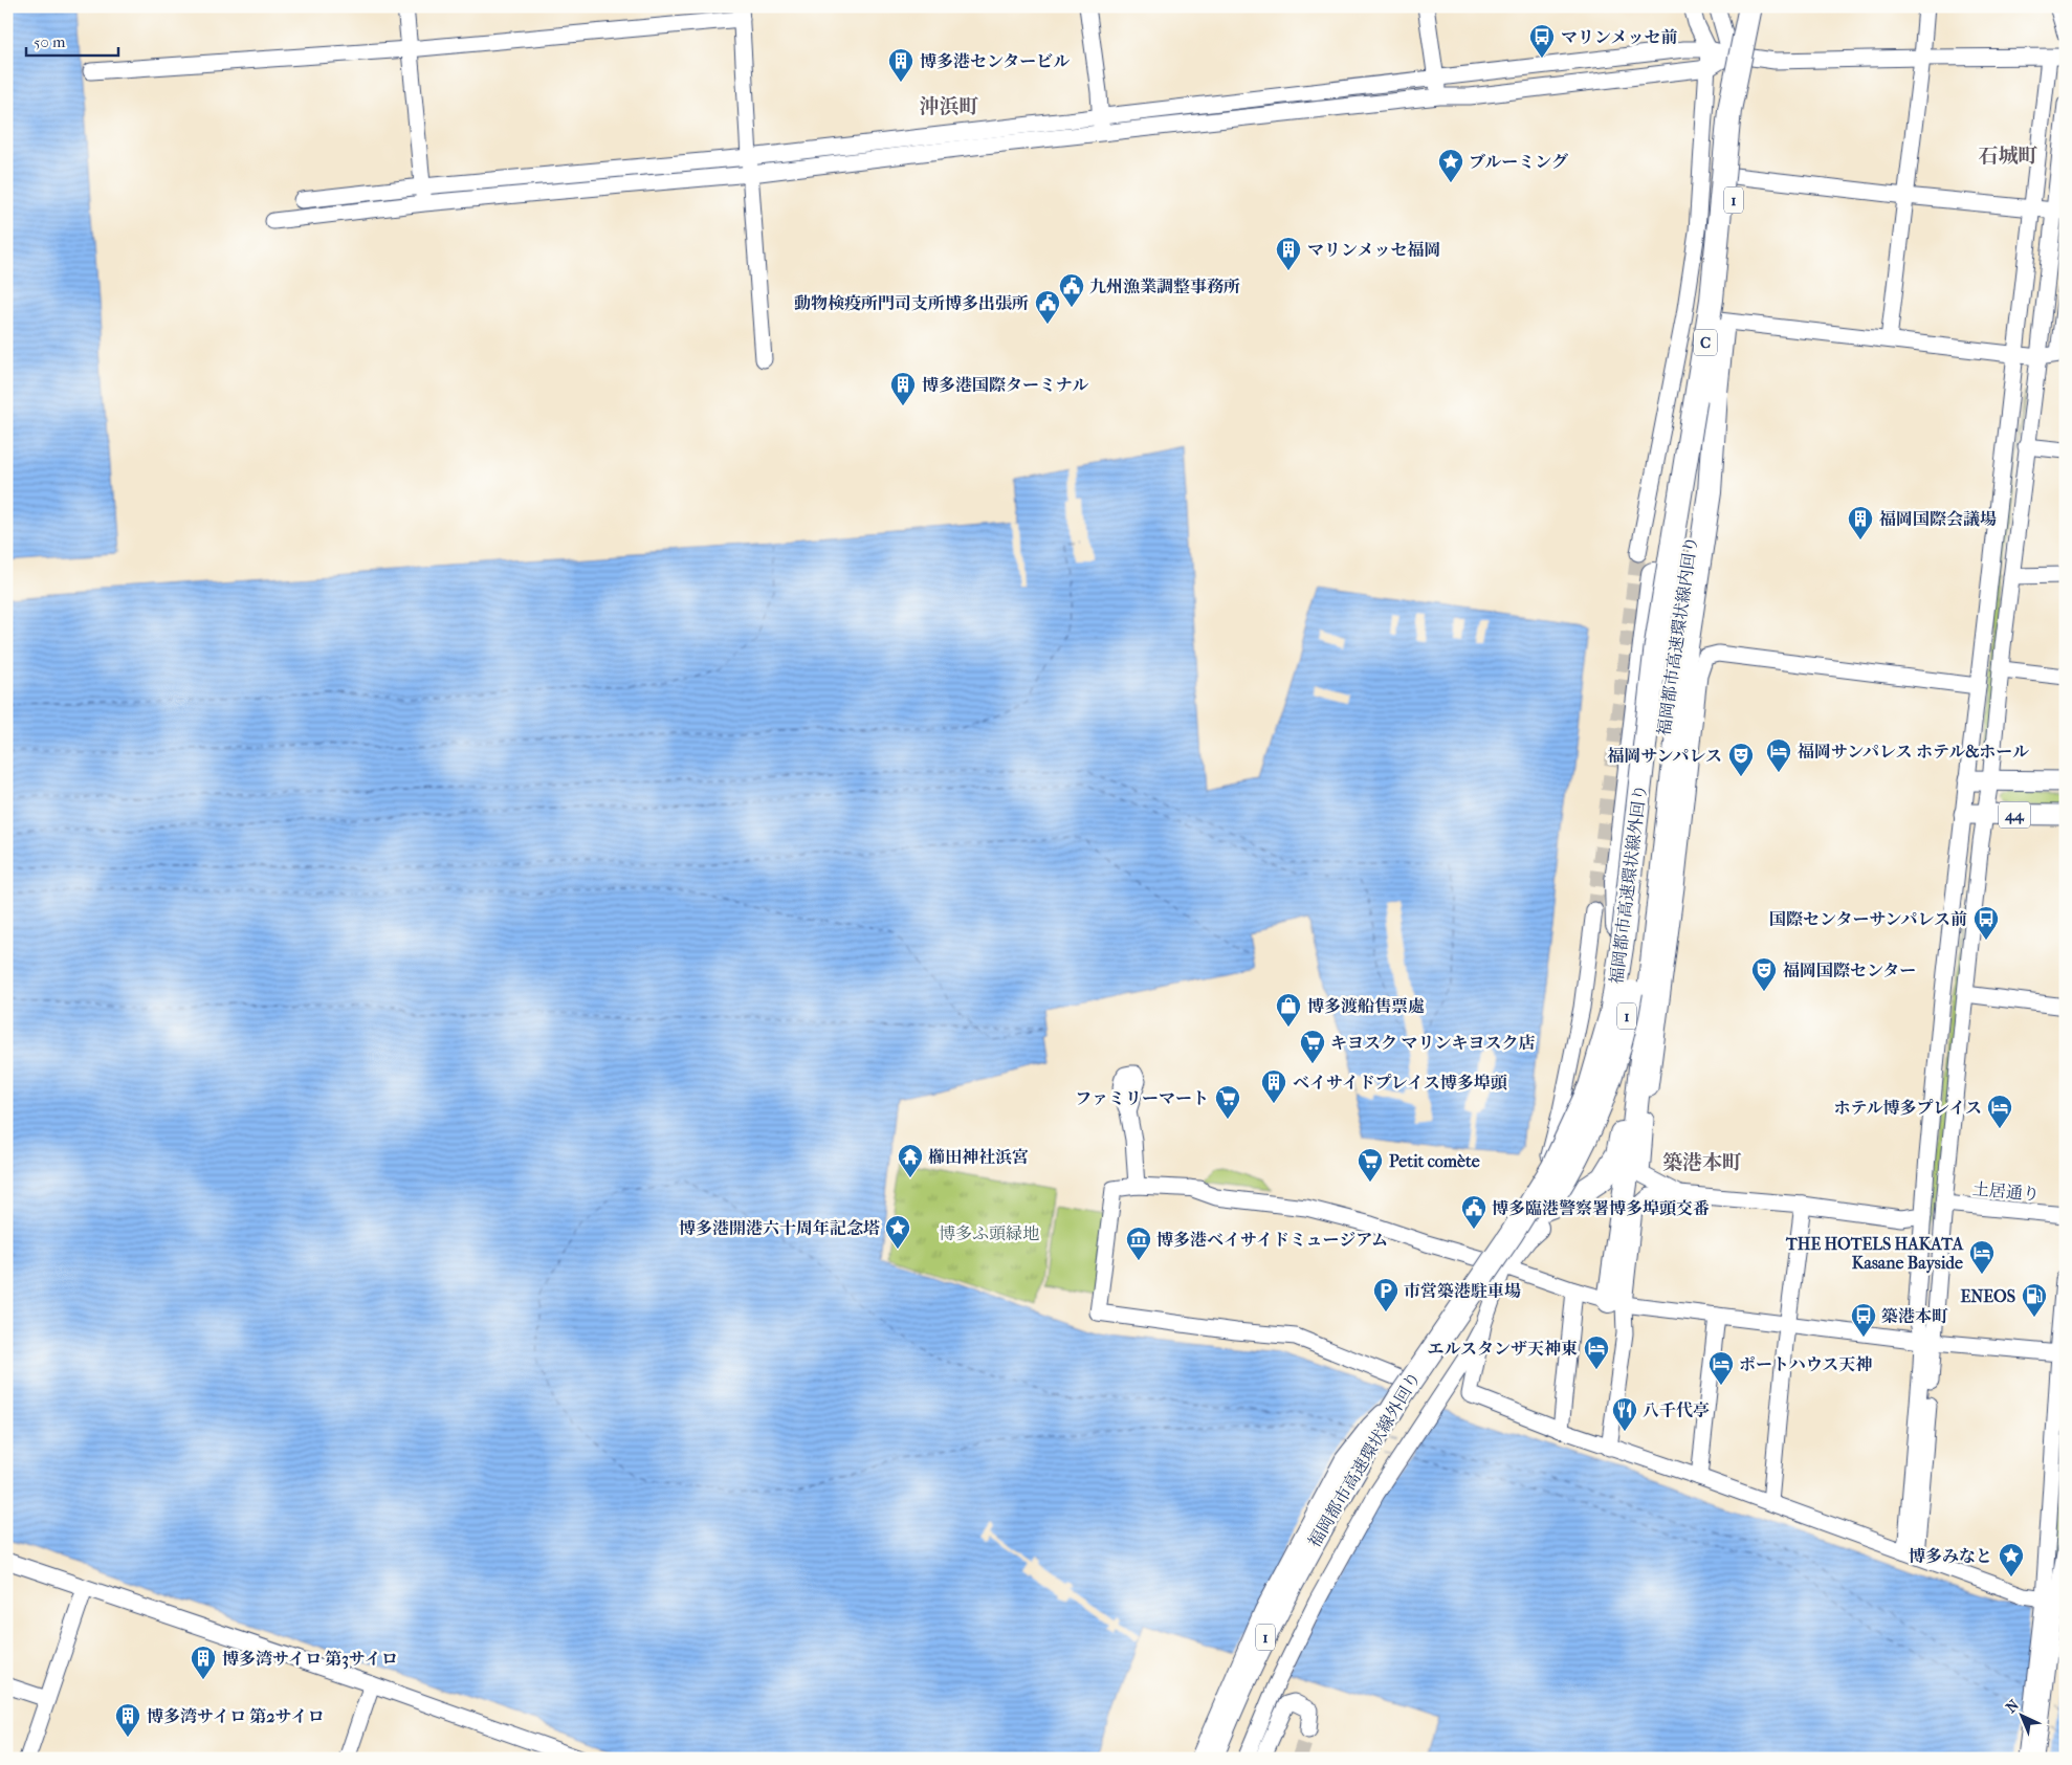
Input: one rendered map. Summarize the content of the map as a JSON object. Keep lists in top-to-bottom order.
{
  "streets": {
    "highway": [
      "1",
      "C",
      "福岡都市高速環状線内回り",
      "福岡都市高速環状線外回り"
    ],
    "main road": ["44"],
    "street": ["土居通り"]
  },
  "crossings": [
    ["福岡都市高速環状線内回り", "福岡都市高速環状線外回り"]
  ],
  "districts": ["沖浜町", "石城町", "築港本町"],
  "parks": ["博多ふ頭緑地"],
  "places": {
    "bus stop": ["マリンメッセ前", "国際センターサンパレス前", "築港本町"],
    "building": [
      "博多港センタービル",
      "マリンメッセ福岡",
      "博多港国際ターミナル",
      "福岡国際会議場",
      "ベイサイドプレイス博多埠頭",
      "博多湾サイロ 第3サイロ",
      "博多湾サイロ 第2サイロ"
    ],
    "place": ["ブルーミング", "博多港開港六十周年記念塔", "博多みなと"],
    "public building": ["九州漁業調整事務所", "動物検疫所門司支所博多出張所", "博多臨港警察署博多埠頭交番"],
    "hotel": [
      "福岡サンパレス ホテル&ホール",
      "ホテル博多プレイス",
      "THE HOTELS HAKATA Kasane Bayside",
      "エルスタンザ天神東",
      "ポートハウス天神"
    ],
    "theatre": ["福岡サンパレス", "福岡国際センター"],
    "shop": ["博多渡船售票處"],
    "supermarket": ["キヨスク マリンキヨスク店", "ファミリーマート", "Petit comète"],
    "temple": ["櫛田神社浜宮"],
    "museum": ["博多港ベイサイドミュージアム"],
    "parking": ["市営築港駐車場"],
    "fuel station": ["ENEOS"],
    "restaurant": ["八千代亭"]
  },
  "scale_bar": "50 m",
  "north": "top left"
}
